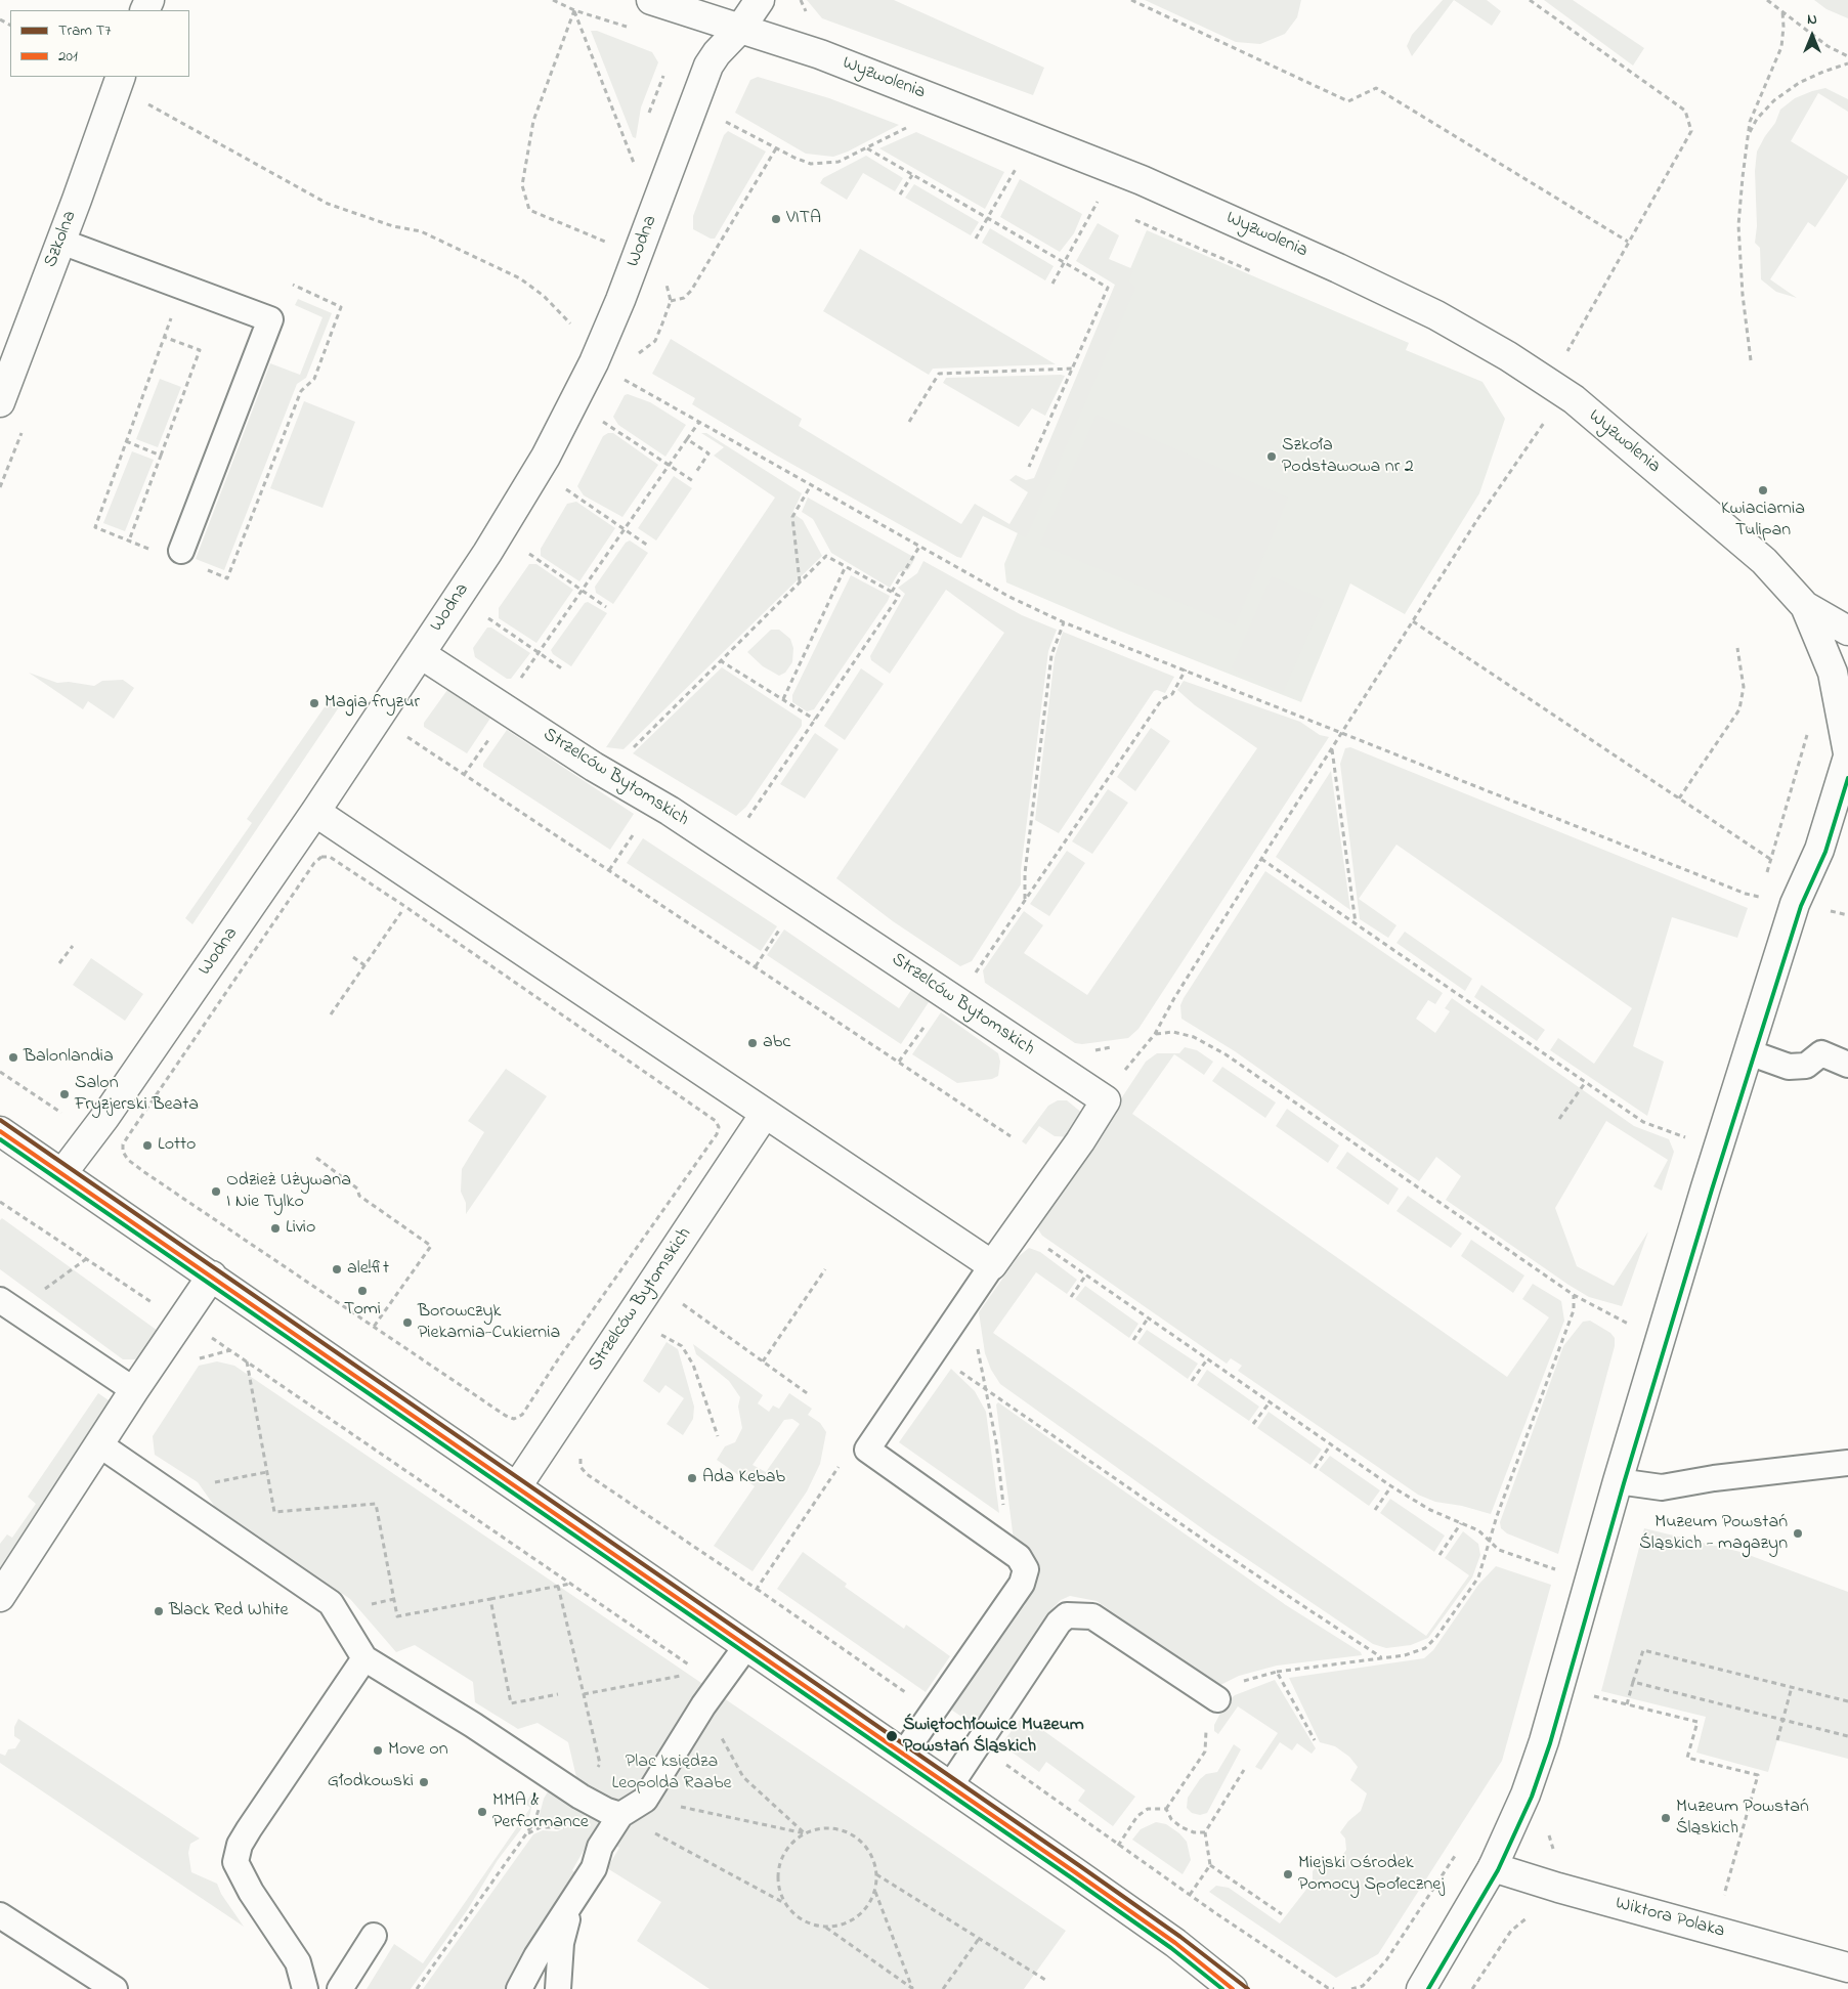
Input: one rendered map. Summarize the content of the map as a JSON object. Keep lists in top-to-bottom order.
{
  "streets": {
    "street": [
      "Wyzwolenia",
      "Szkolna",
      "Wodna",
      "Strzelców Bytomskich",
      "Wiktora Polaka"
    ]
  },
  "crossings": [
    ["Wyzwolenia", "Wodna"],
    ["Wodna", "Strzelców Bytomskich"]
  ],
  "parks": ["Plac księdza Leopolda Raabe"],
  "places": [
    "VITA",
    "Szkoła Podstawowa nr 2",
    "Kwiaciarnia Tulipan",
    "Magia fryzur",
    "abc",
    "Balonlandia",
    "Salon Fryzjerski Beata",
    "Lotto",
    "Odzież Używana I Nie Tylko",
    "Livio",
    "ale!fit",
    "Tomi",
    "Borowczyk Piekarnia-Cukiernia",
    "Ada Kebab",
    "Muzeum Powstań Śląskich - magazyn",
    "Black Red White",
    "Świętochłowice Muzeum Powstań Śląskich",
    "Move on",
    "Głodkowski",
    "MMA & Performance",
    "Muzeum Powstań Śląskich",
    "Miejski Ośrodek Pomocy Społecznej"
  ],
  "lines": ["tram line T7", "transit line 201"],
  "legend": ["Tram T7", "201"],
  "north": "top"
}
